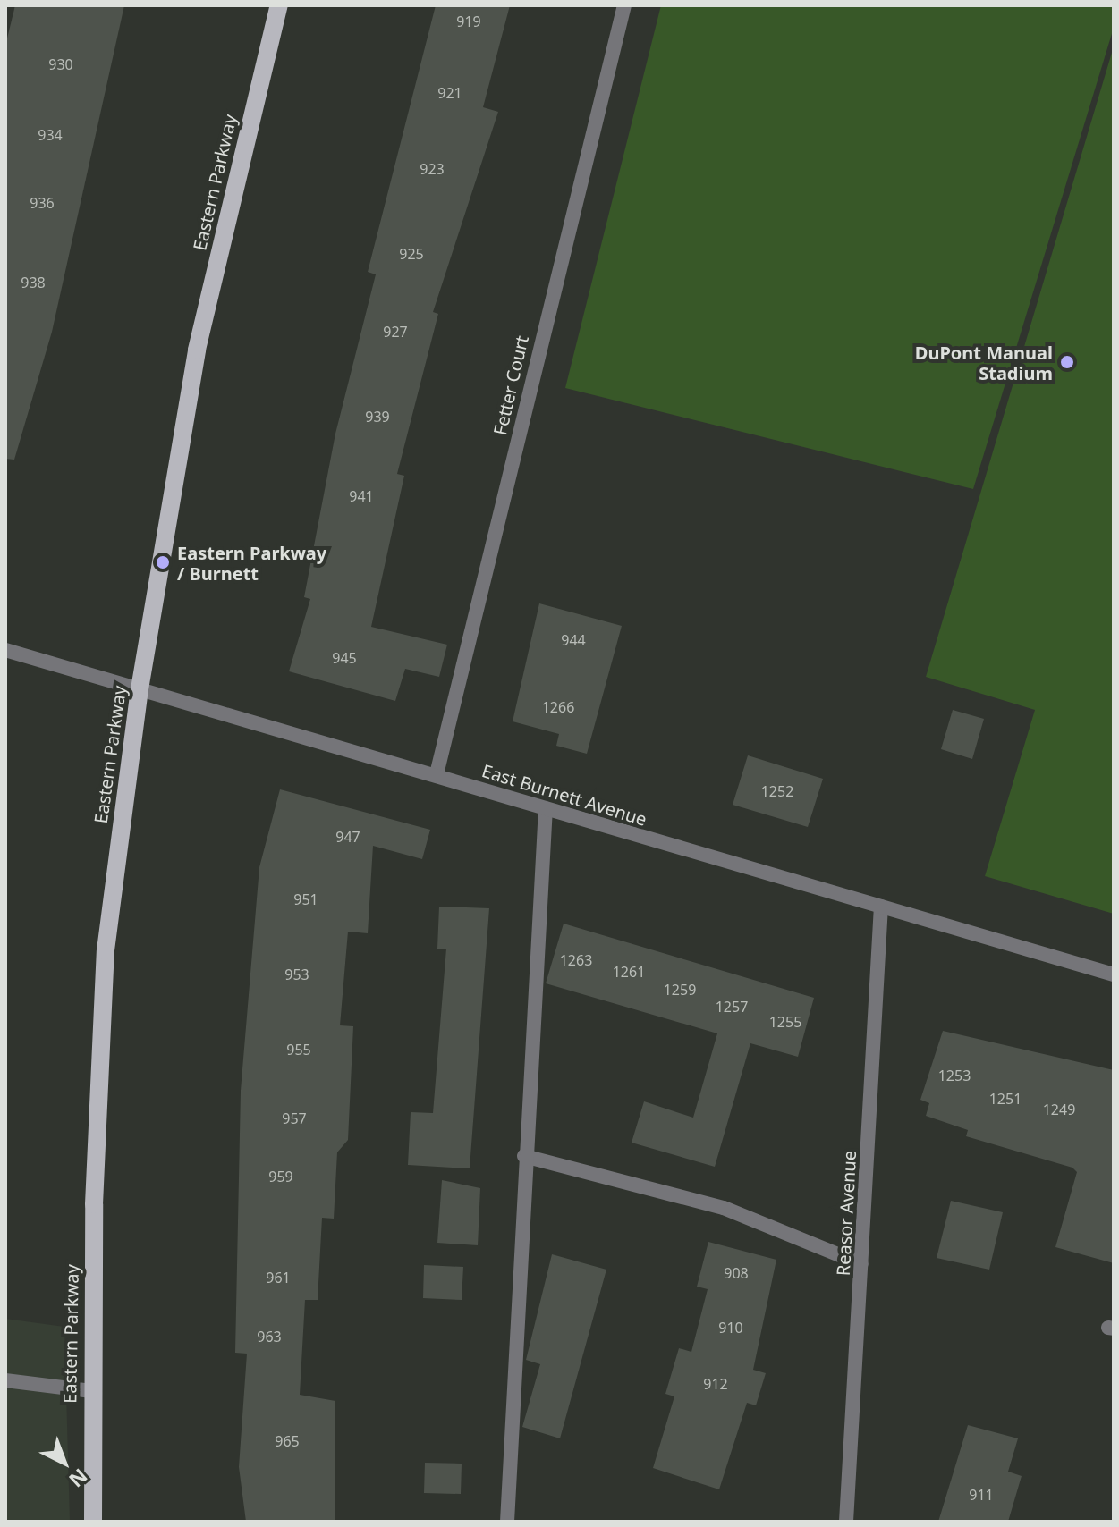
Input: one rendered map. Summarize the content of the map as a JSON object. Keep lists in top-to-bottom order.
{
  "streets": {
    "main road": ["Eastern Parkway"],
    "street": ["Fetter Court", "East Burnett Avenue", "Reasor Avenue"]
  },
  "crossings": [
    ["Eastern Parkway", "East Burnett Avenue"],
    ["Fetter Court", "East Burnett Avenue"],
    ["East Burnett Avenue", "Reasor Avenue"]
  ],
  "places": ["DuPont Manual Stadium", "Eastern Parkway / Burnett"],
  "house_numbers": [
    "919",
    "930",
    "921",
    "934",
    "923",
    "936",
    "925",
    "938",
    "927",
    "939",
    "941",
    "944",
    "945",
    "1266",
    "1252",
    "947",
    "951",
    "1263",
    "1261",
    "953",
    "1259",
    "1257",
    "1255",
    "955",
    "1253",
    "1251",
    "1249",
    "957",
    "959",
    "908",
    "961",
    "910",
    "963",
    "912",
    "965",
    "911"
  ],
  "north": "bottom right"
}
